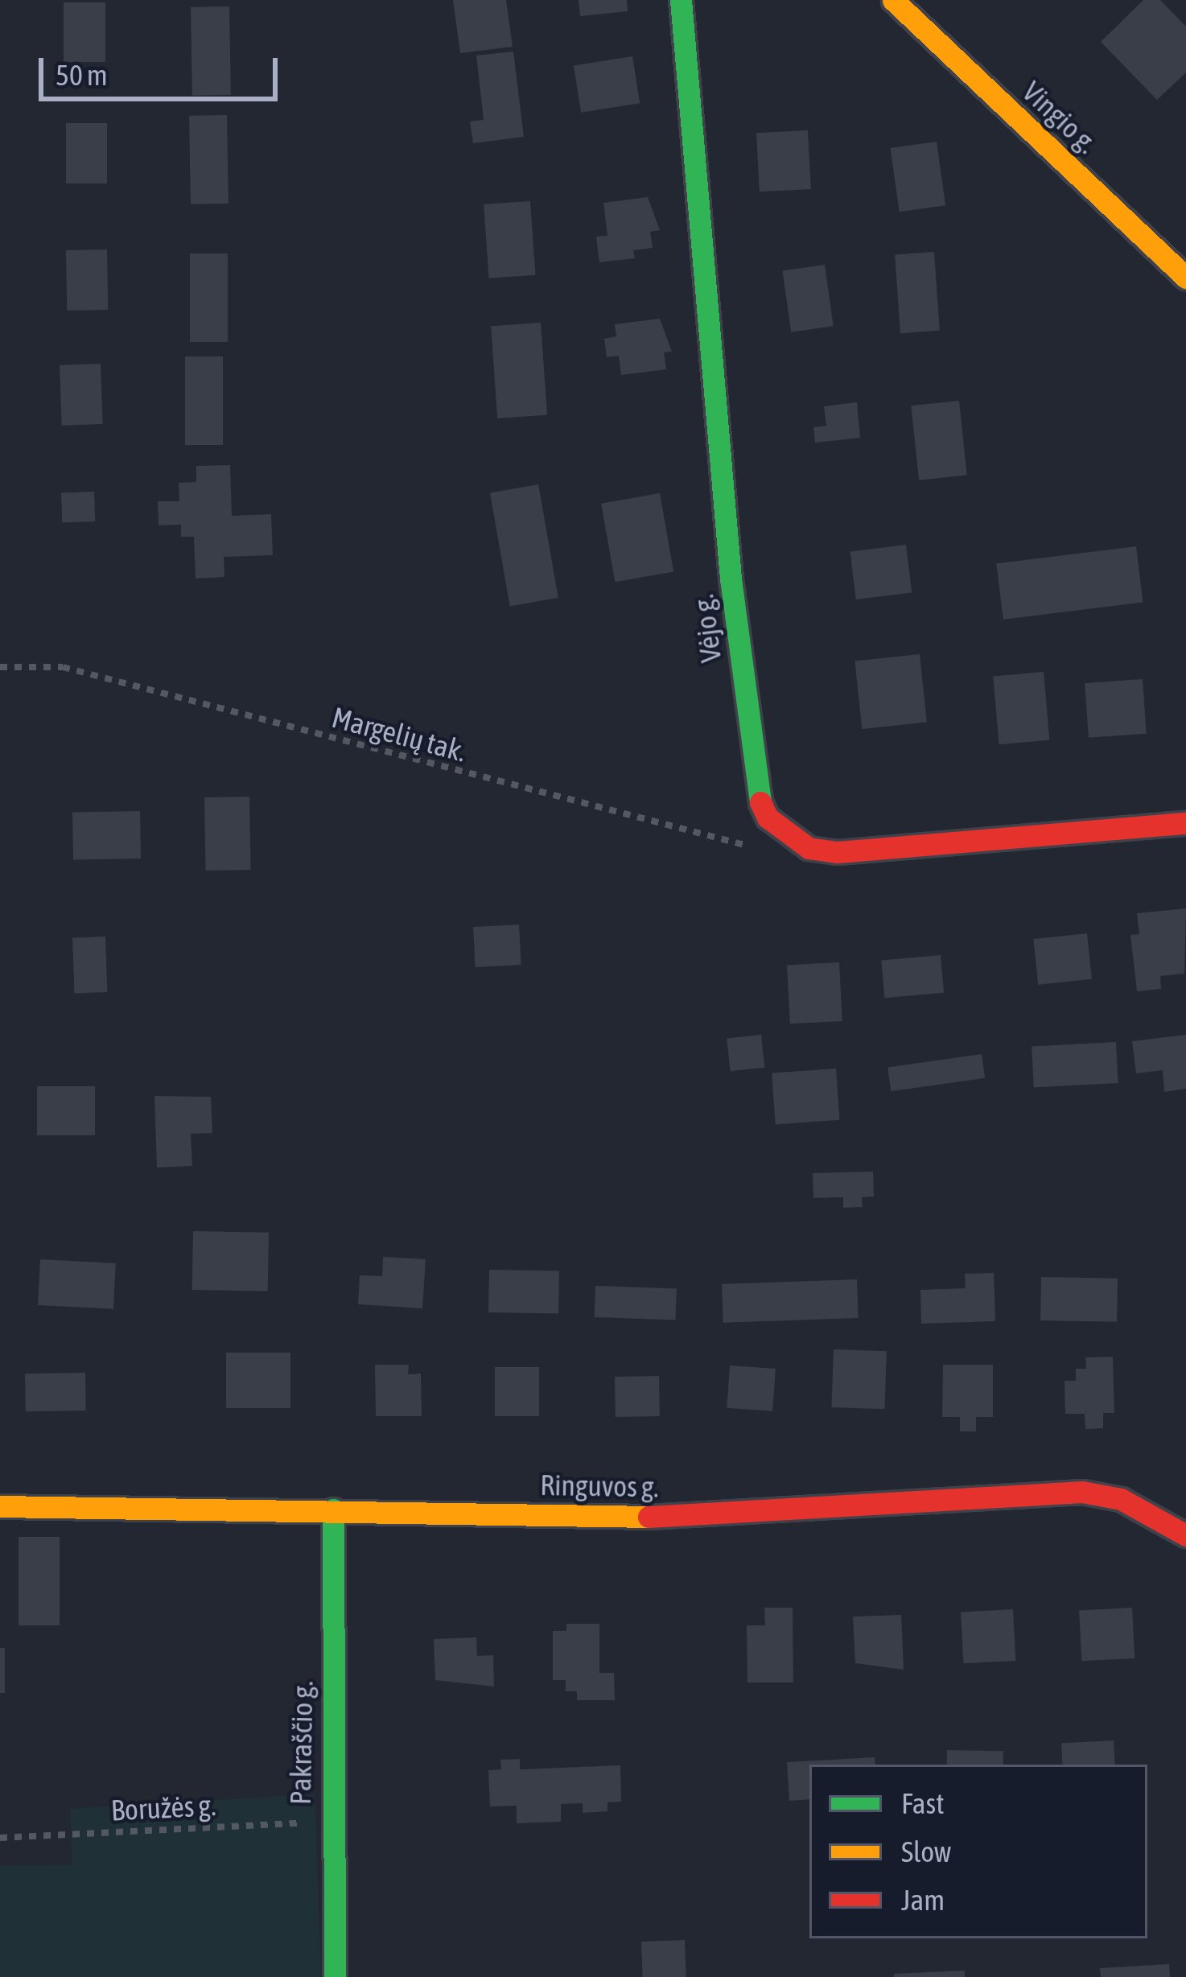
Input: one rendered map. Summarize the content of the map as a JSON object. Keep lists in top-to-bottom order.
{
  "streets": {
    "street": [
      "Vingio g.",
      "Vėjo g.",
      "Ringuvos g.",
      "Pakraščio g."
    ],
    "path": ["Margelių tak.", "Boružės g."]
  },
  "crossings": [
    ["Vėjo g.", "Margelių tak."],
    ["Ringuvos g.", "Pakraščio g."],
    ["Pakraščio g.", "Boružės g."]
  ],
  "legend": ["Fast", "Slow", "Jam"],
  "scale_bar": "50 m"
}
